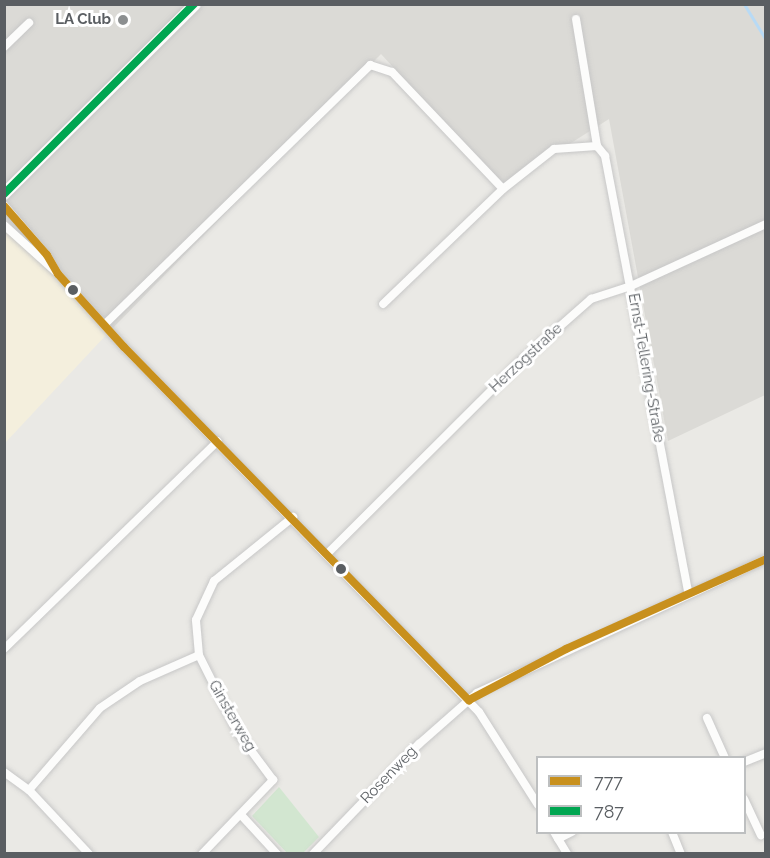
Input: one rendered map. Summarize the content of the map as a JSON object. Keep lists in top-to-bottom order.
{
  "streets": {
    "street": [
      "Herzogstraße",
      "Ernst-Tellering-Straße",
      "Ginsterweg",
      "Rosenweg"
    ]
  },
  "crossings": [
    ["Herzogstraße", "Ernst-Tellering-Straße"],
    ["Ernst-Tellering-Straße", "Rosenweg"]
  ],
  "places": ["LA Club"],
  "lines": ["transit line 787", "transit line 777"],
  "legend": ["777", "787"]
}
